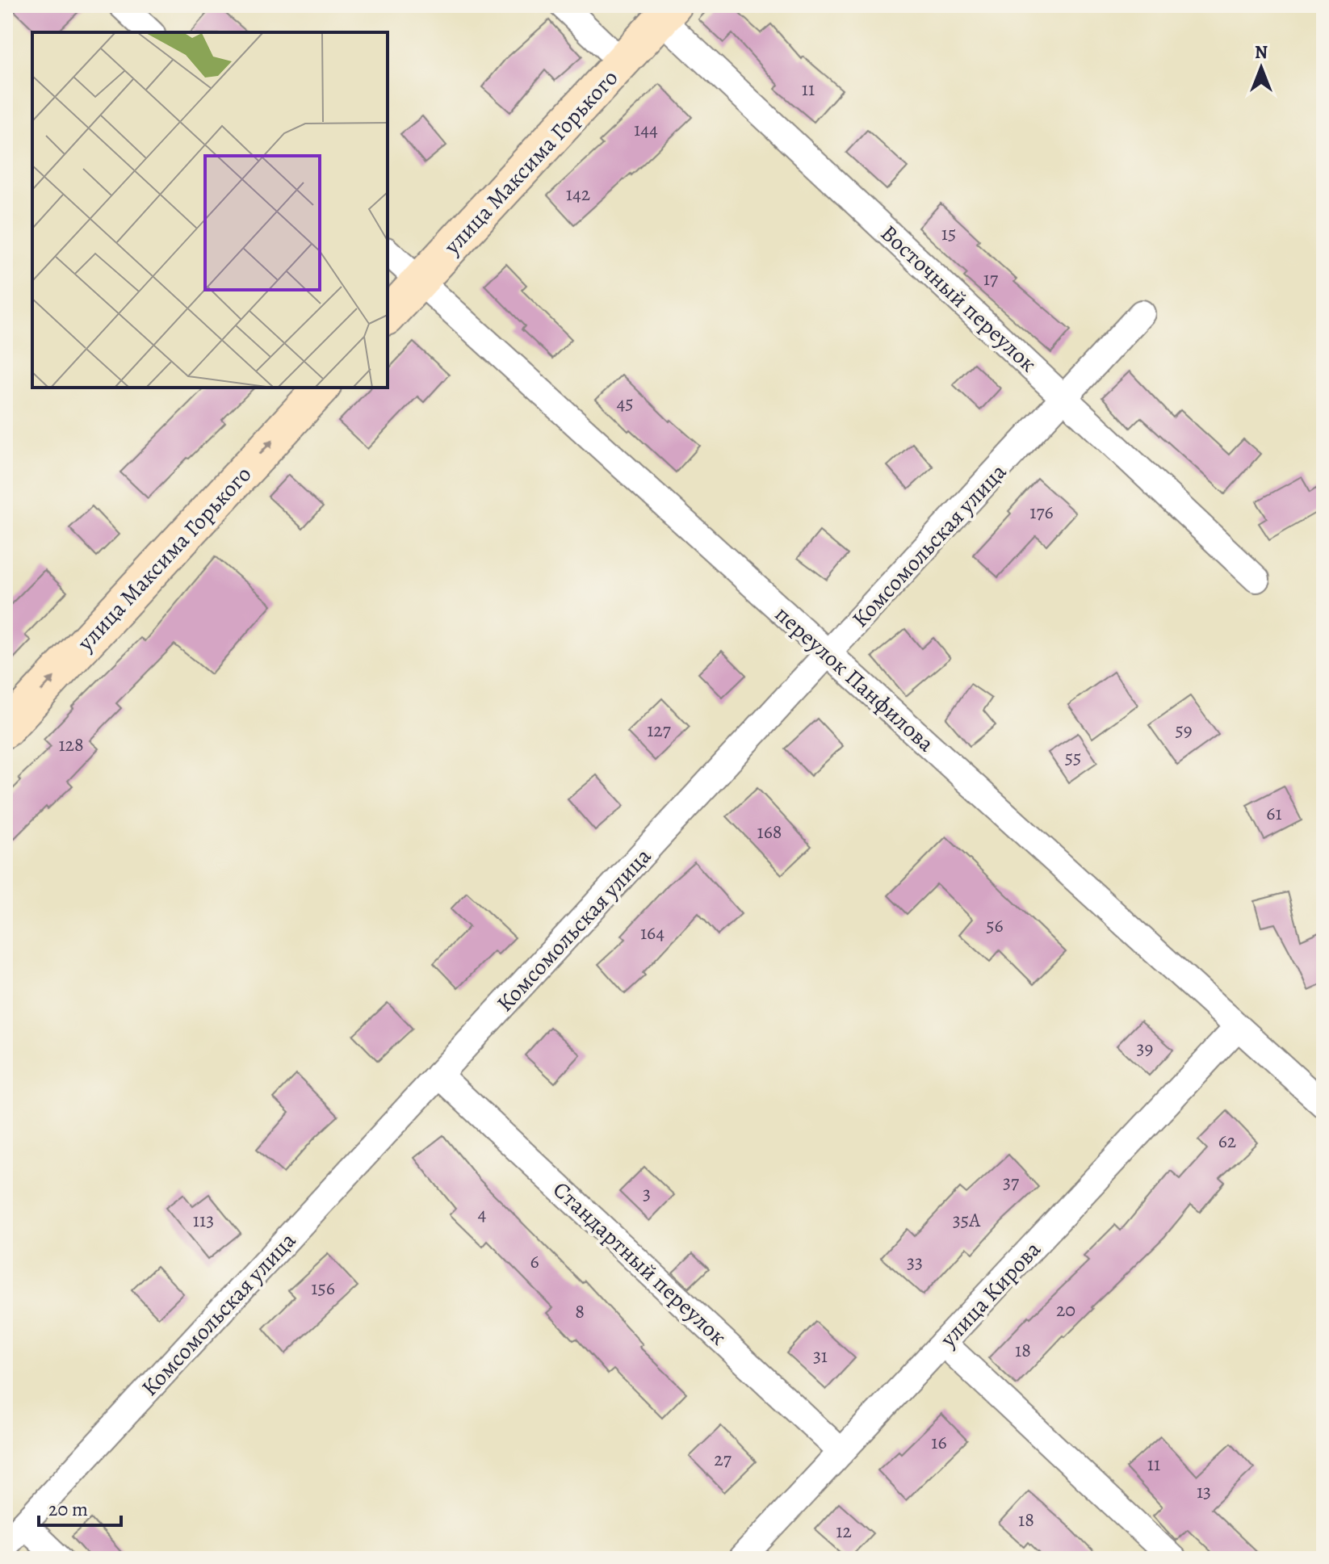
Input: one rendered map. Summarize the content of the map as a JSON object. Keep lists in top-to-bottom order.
{
  "streets": {
    "main road": ["улица Максима Горького"],
    "street": [
      "Восточный переулок",
      "Комсомольская улица",
      "переулок Панфилова",
      "Стандартный переулок",
      "улица Кирова"
    ]
  },
  "crossings": [
    ["улица Максима Горького", "Восточный переулок"],
    ["улица Максима Горького", "переулок Панфилова"],
    ["Восточный переулок", "Комсомольская улица"],
    ["Комсомольская улица", "переулок Панфилова"],
    ["Комсомольская улица", "Стандартный переулок"],
    ["переулок Панфилова", "улица Кирова"],
    ["Стандартный переулок", "улица Кирова"]
  ],
  "one_way": ["улица Максима Горького"],
  "house_numbers": [
    "11",
    "144",
    "142",
    "15",
    "17",
    "45",
    "176",
    "127",
    "59",
    "128",
    "55",
    "61",
    "168",
    "56",
    "164",
    "39",
    "62",
    "37",
    "3",
    "4",
    "113",
    "35А",
    "6",
    "33",
    "156",
    "20",
    "8",
    "18",
    "31",
    "16",
    "27",
    "11",
    "13",
    "18",
    "12"
  ],
  "scale_bar": "20 m",
  "north": "top"
}
